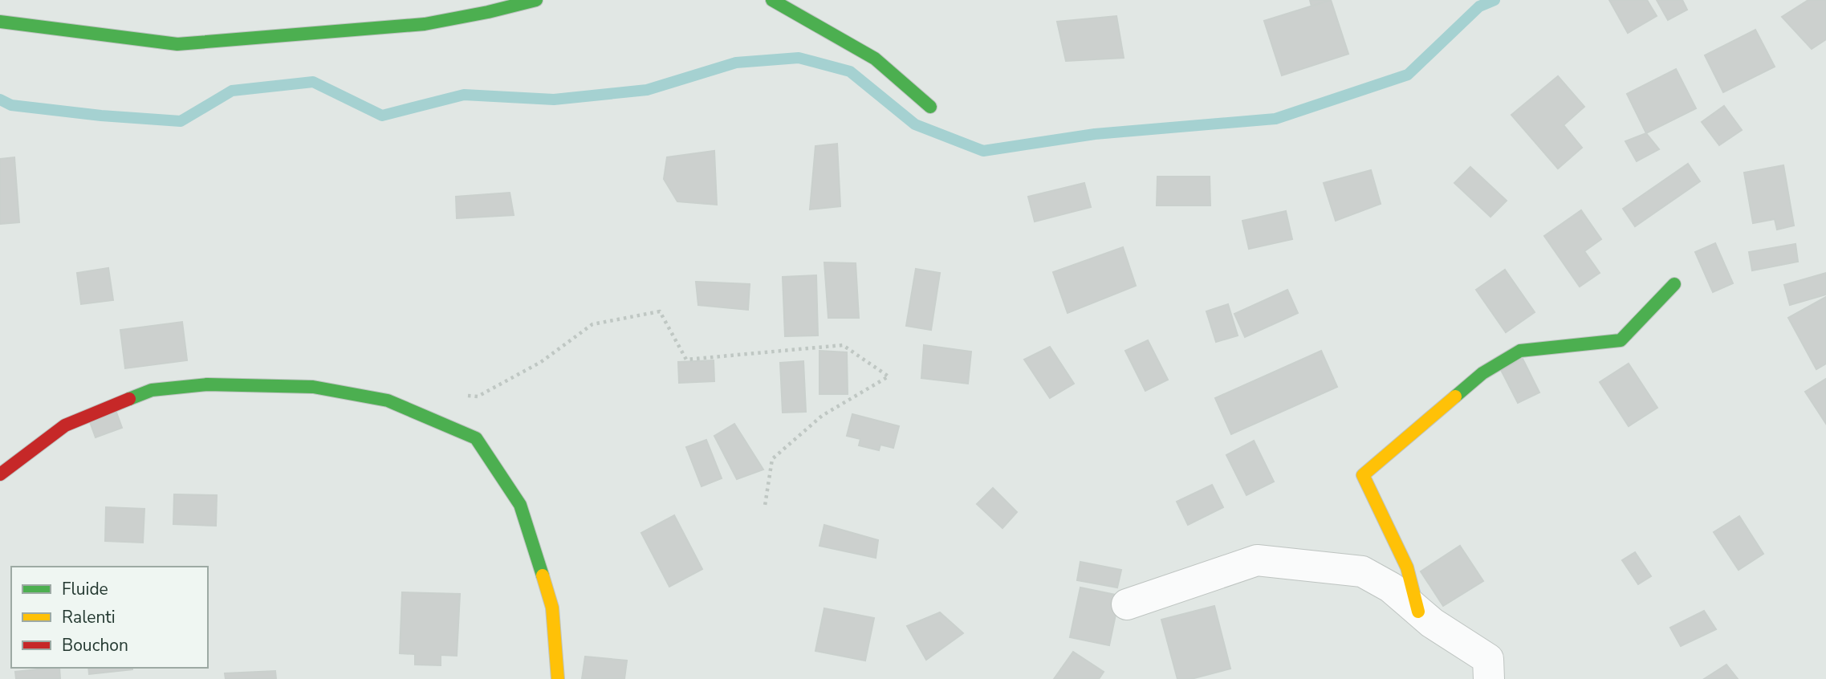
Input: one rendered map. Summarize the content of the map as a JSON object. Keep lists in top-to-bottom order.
{
  "legend": ["Fluide", "Ralenti", "Bouchon"]
}
